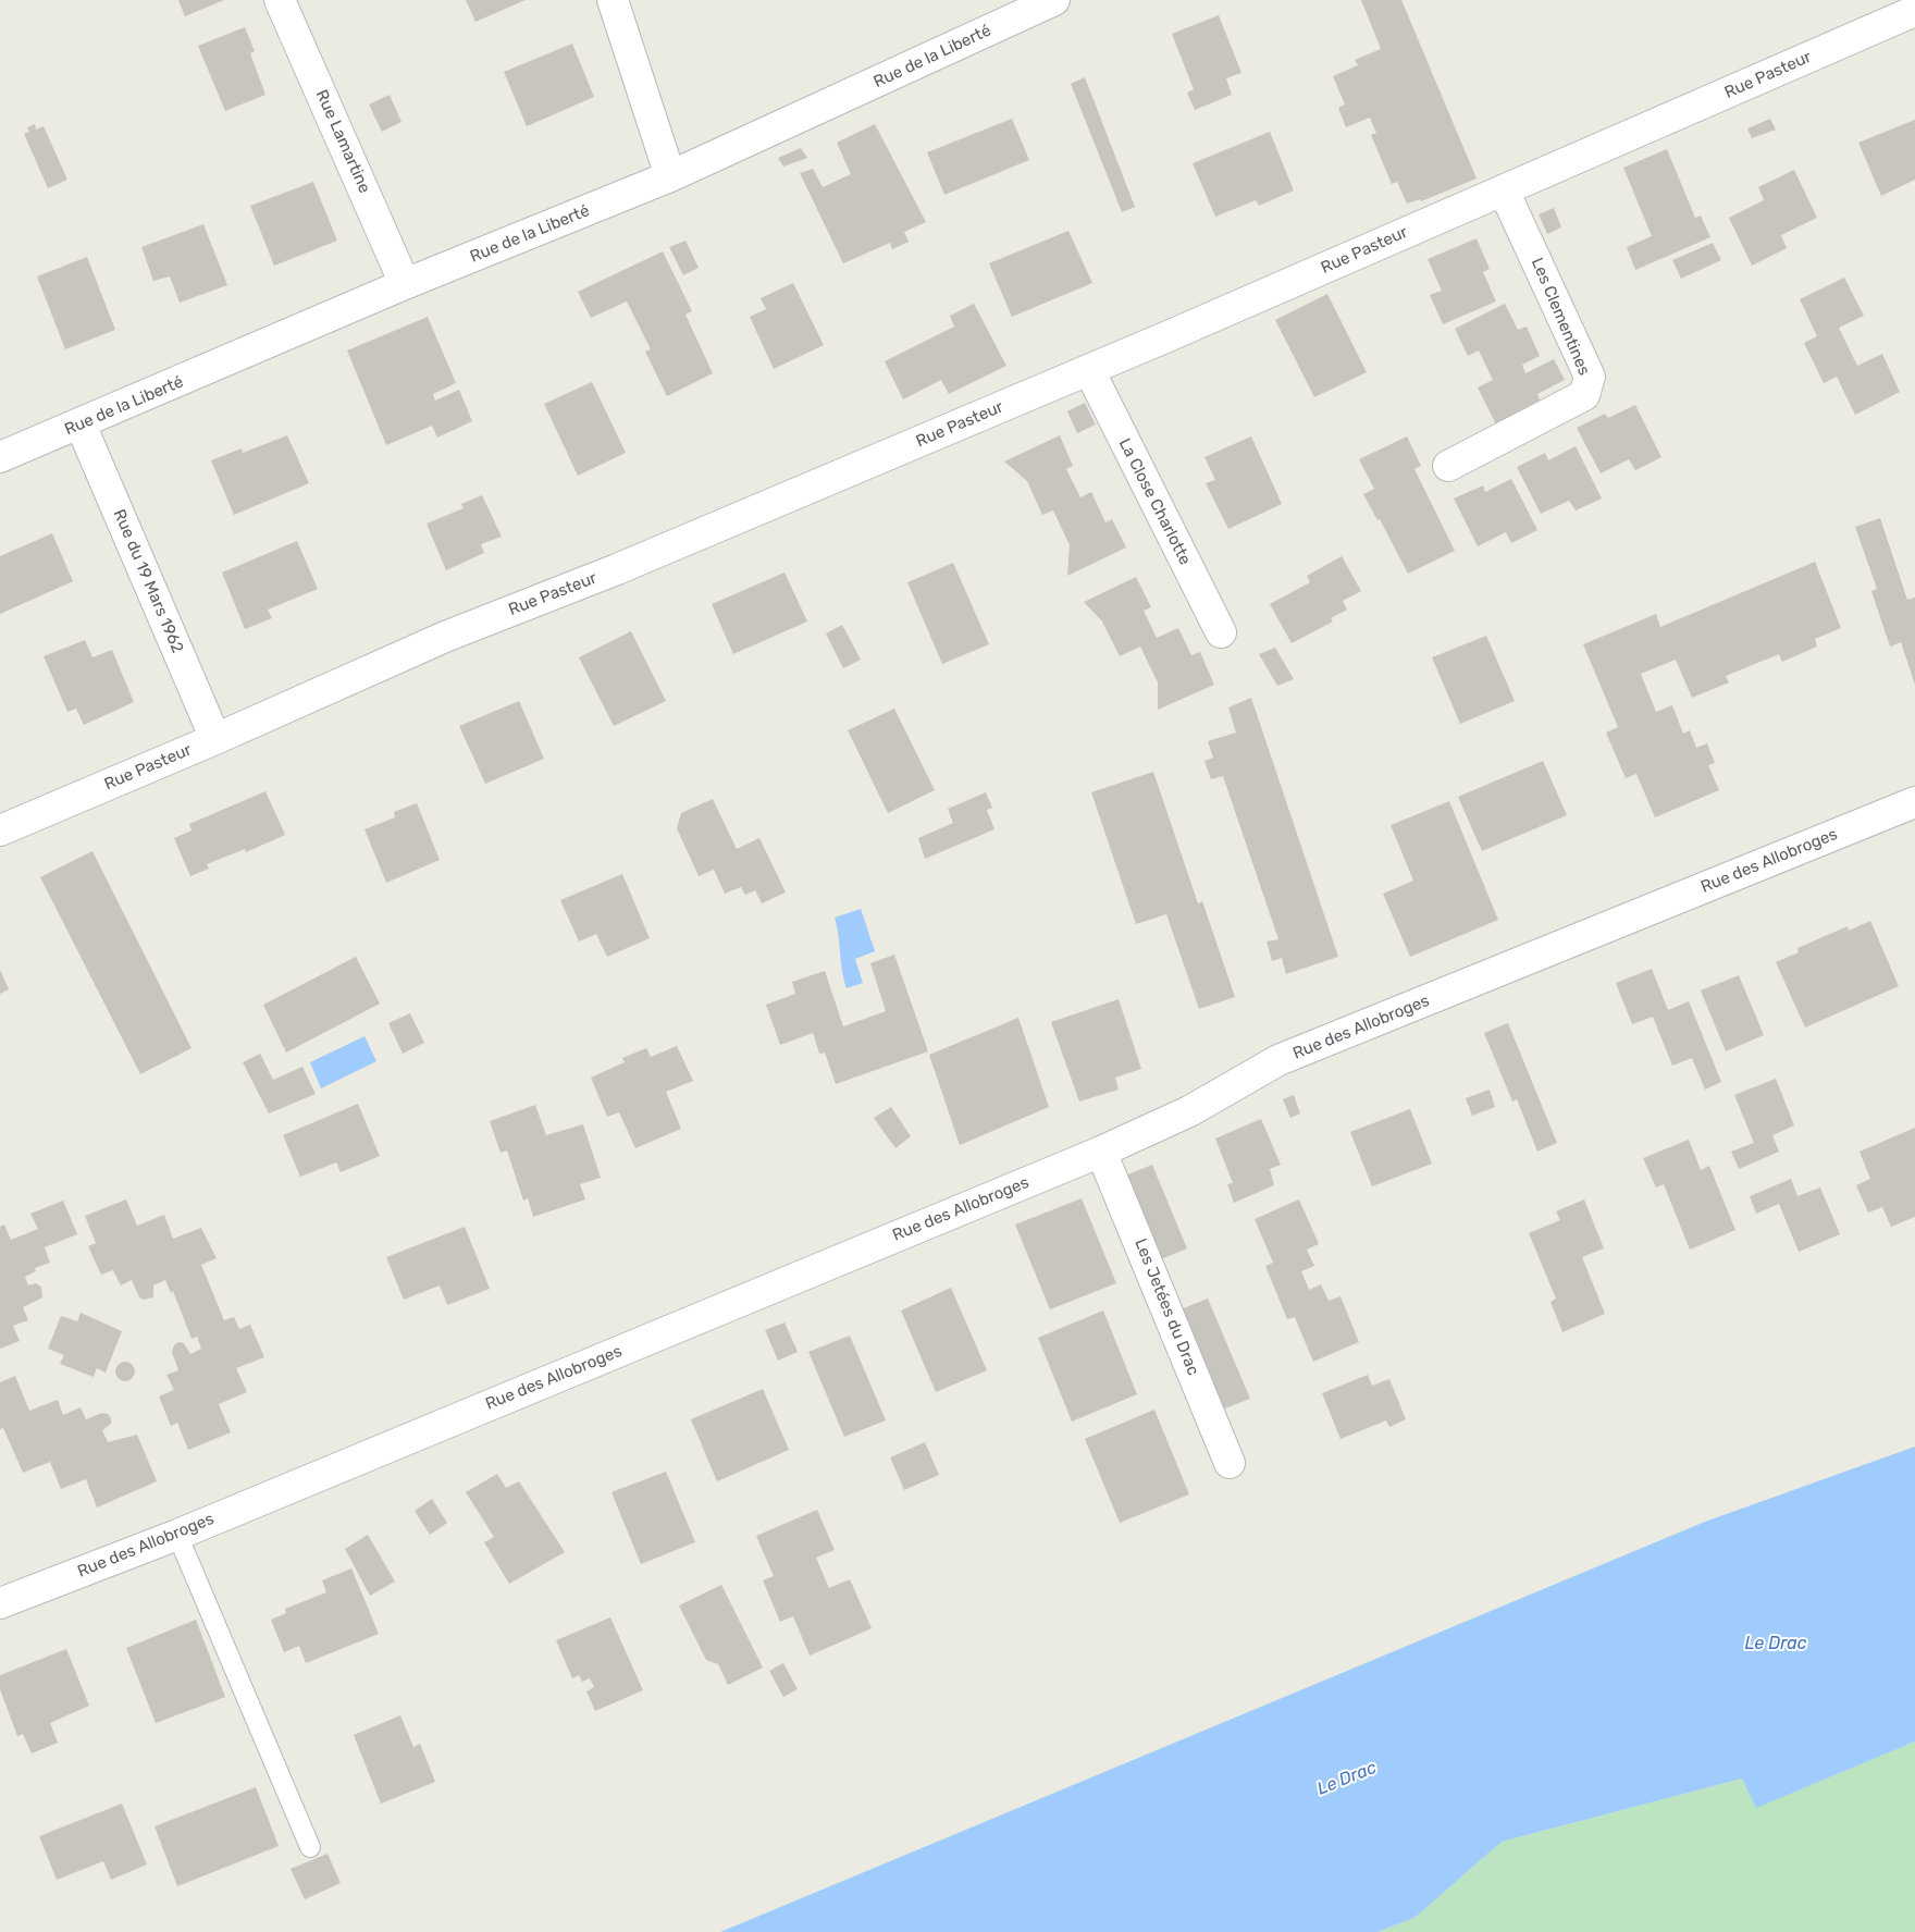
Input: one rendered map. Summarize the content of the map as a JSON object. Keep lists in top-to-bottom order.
{
  "streets": {
    "street": [
      "Rue de la Liberté",
      "Rue Pasteur",
      "Rue Lamartine",
      "Les Clementines",
      "La Close Charlotte",
      "Rue du 19 Mars 1962",
      "Rue des Allobroges",
      "Les Jetées du Drac"
    ]
  },
  "crossings": [
    ["Rue de la Liberté", "Rue Lamartine"],
    ["Rue de la Liberté", "Rue du 19 Mars 1962"],
    ["Rue Pasteur", "Les Clementines"],
    ["Rue Pasteur", "La Close Charlotte"],
    ["Rue Pasteur", "Rue du 19 Mars 1962"],
    ["Rue des Allobroges", "Les Jetées du Drac"]
  ],
  "water": ["Le Drac"]
}
